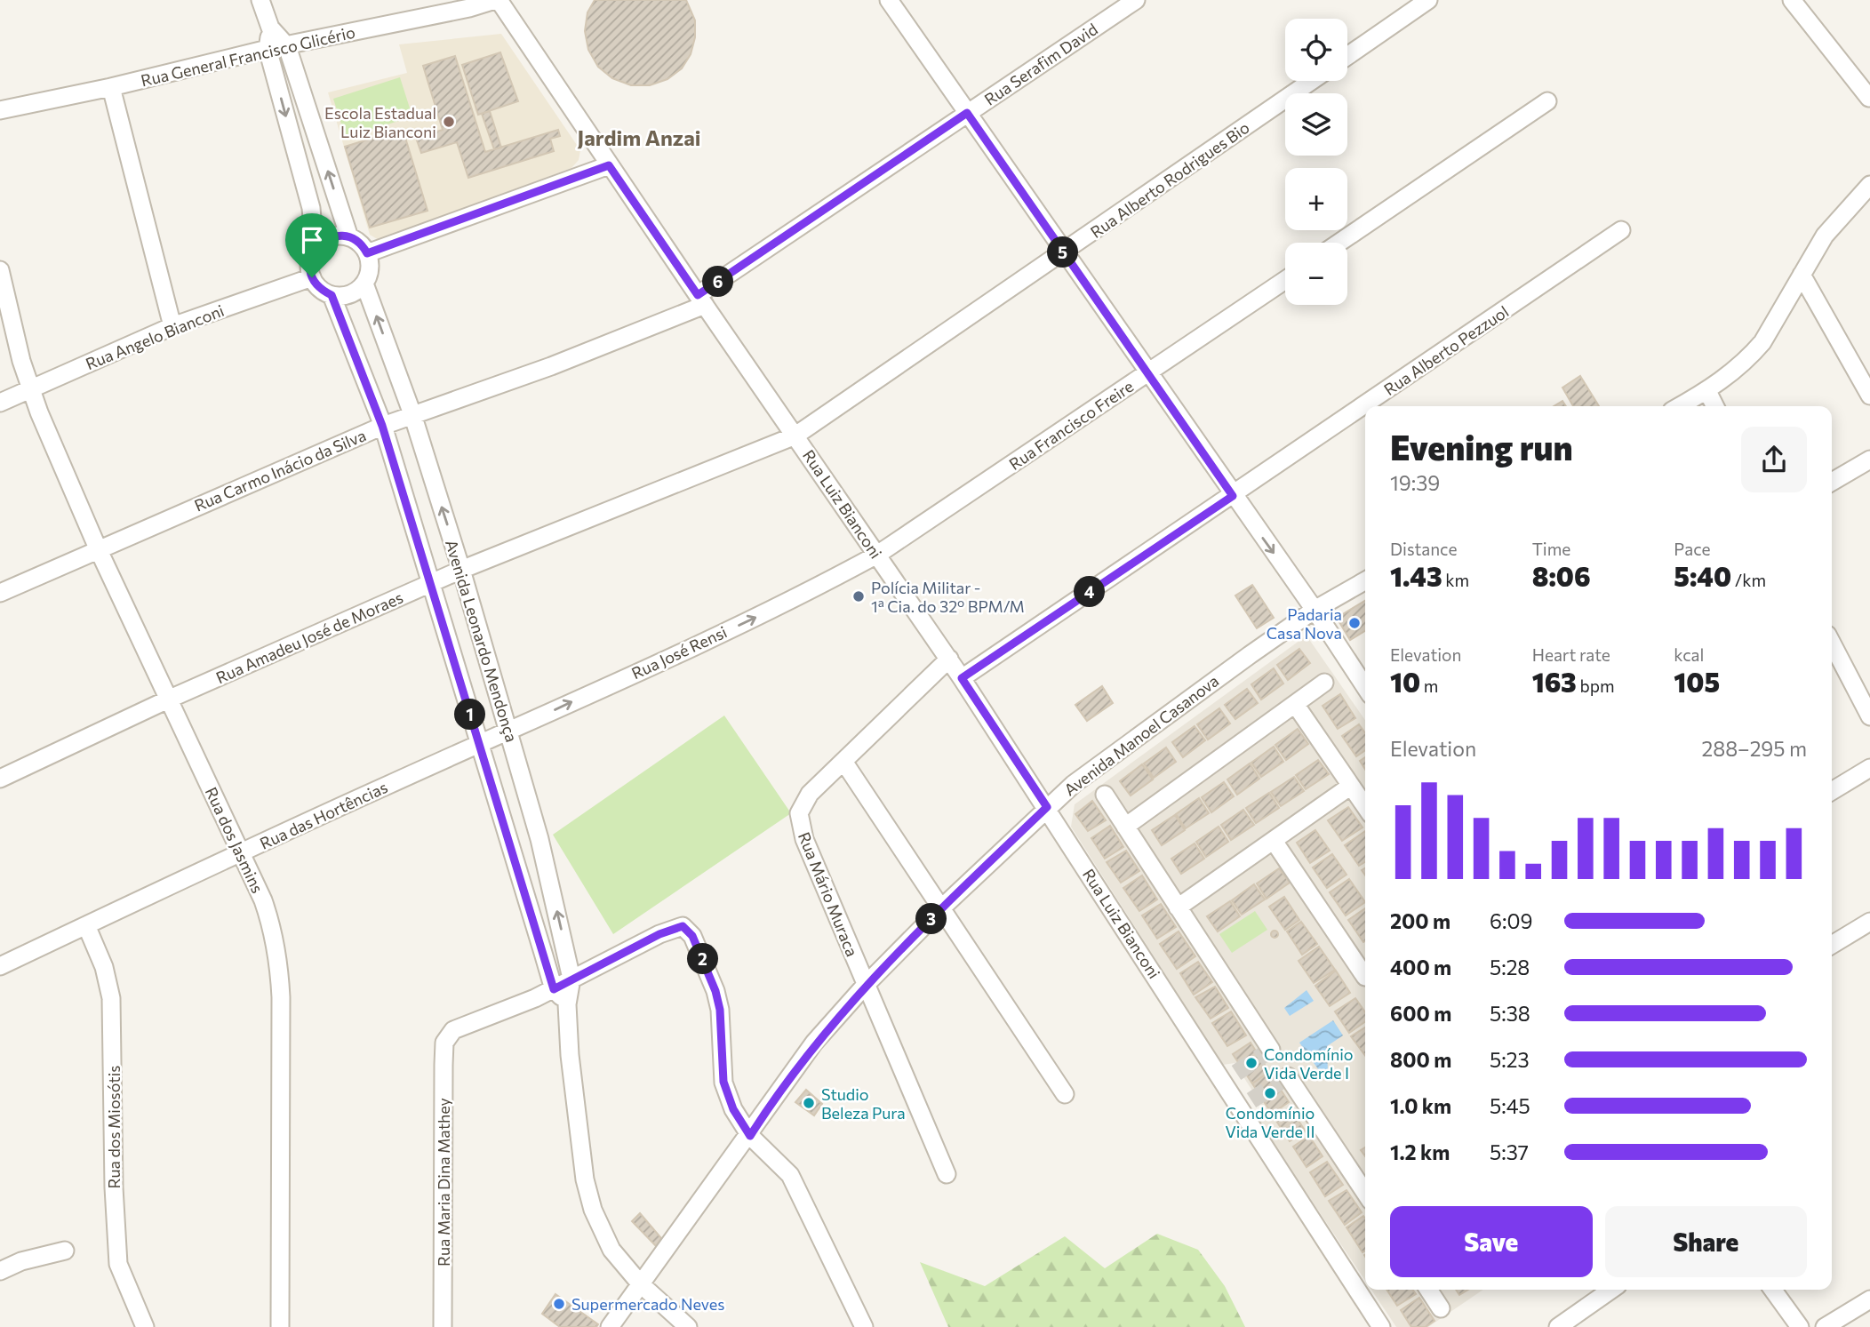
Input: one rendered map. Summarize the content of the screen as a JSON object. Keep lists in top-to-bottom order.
{
  "streets": {
    "street": [
      "Rua General Francisco Glicério",
      "Rua Serafim David",
      "Rua Alberto Rodrigues Bio",
      "Rua Angelo Bianconi",
      "Rua Alberto Pezzuol",
      "Rua Francisco Freire",
      "Rua Carmo Inácio da Silva",
      "Rua Luiz Bianconi",
      "Rua Amadeu José de Moraes",
      "Avenida Leonardo Mendonça",
      "Rua José Rensi",
      "Avenida Manoel Casanova",
      "Rua das Hortências",
      "Rua dos Jasmins",
      "Rua Mário Muraca",
      "Rua dos Miosótis",
      "Rua Maria Dina Mathey"
    ]
  },
  "crossings": [
    ["Rua General Francisco Glicério", "Rua Luiz Bianconi"],
    ["Rua Serafim David", "Rua Carmo Inácio da Silva"],
    ["Rua Serafim David", "Rua Luiz Bianconi"],
    ["Rua Alberto Rodrigues Bio", "Rua Luiz Bianconi"],
    ["Rua Alberto Rodrigues Bio", "Rua Amadeu José de Moraes"],
    ["Rua Angelo Bianconi", "Avenida Leonardo Mendonça"],
    ["Rua Angelo Bianconi", "Rua dos Jasmins"],
    ["Rua Alberto Pezzuol", "Rua Luiz Bianconi"],
    ["Rua Francisco Freire", "Rua Luiz Bianconi"],
    ["Rua Francisco Freire", "Rua José Rensi"],
    ["Rua Carmo Inácio da Silva", "Rua Luiz Bianconi"],
    ["Rua Carmo Inácio da Silva", "Avenida Leonardo Mendonça"],
    ["Rua Carmo Inácio da Silva", "Rua dos Jasmins"],
    ["Rua Luiz Bianconi", "Rua Amadeu José de Moraes"],
    ["Rua Luiz Bianconi", "Rua José Rensi"],
    ["Rua Luiz Bianconi", "Avenida Manoel Casanova"],
    ["Rua Luiz Bianconi", "Rua Mário Muraca"],
    ["Rua Amadeu José de Moraes", "Avenida Leonardo Mendonça"],
    ["Rua Amadeu José de Moraes", "Rua dos Jasmins"],
    ["Avenida Leonardo Mendonça", "Rua José Rensi"],
    ["Avenida Leonardo Mendonça", "Avenida Manoel Casanova"],
    ["Avenida Leonardo Mendonça", "Rua das Hortências"],
    ["Avenida Leonardo Mendonça", "Rua Maria Dina Mathey"],
    ["Rua José Rensi", "Rua das Hortências"],
    ["Avenida Manoel Casanova", "Rua Mário Muraca"],
    ["Rua das Hortências", "Rua dos Jasmins"],
    ["Rua das Hortências", "Rua dos Miosótis"]
  ],
  "one_way": ["Rua José Rensi"],
  "districts": ["Jardim Anzai"],
  "places": [
    "Escola Estadual Luiz Bianconi",
    "Polícia Militar - 1ª Cia. do 32º BPM/M",
    "Padaria Casa Nova",
    "Condomínio Vida Verde I",
    "Condomínio Vida Verde II",
    "Studio Beleza Pura",
    "Supermercado Neves"
  ],
  "page": {
    "map_buttons": ["+", "−"],
    "pins": [
      "5",
      "6",
      "4",
      "1",
      "3",
      "2"
    ],
    "heading": ["Evening run", "19:39"],
    "stats": [
      ["Distance", "1.43 km"],
      ["Time", "8:06"],
      ["Pace", "5:40 /km"],
      ["Elevation", "10 m"],
      ["Heart rate", "163 bpm"],
      ["kcal", "105"]
    ],
    "chart": ["Elevation", "288–295 m"],
    "list": [
      {
        "name": "200 m",
        "note": "6:09"
      },
      {
        "name": "400 m",
        "note": "5:28"
      },
      {
        "name": "600 m",
        "note": "5:38"
      },
      {
        "name": "800 m",
        "note": "5:23"
      },
      {
        "name": "1.0 km",
        "note": "5:45"
      },
      {
        "name": "1.2 km",
        "note": "5:37"
      }
    ],
    "buttons": ["Save", "Share"]
  }
}
